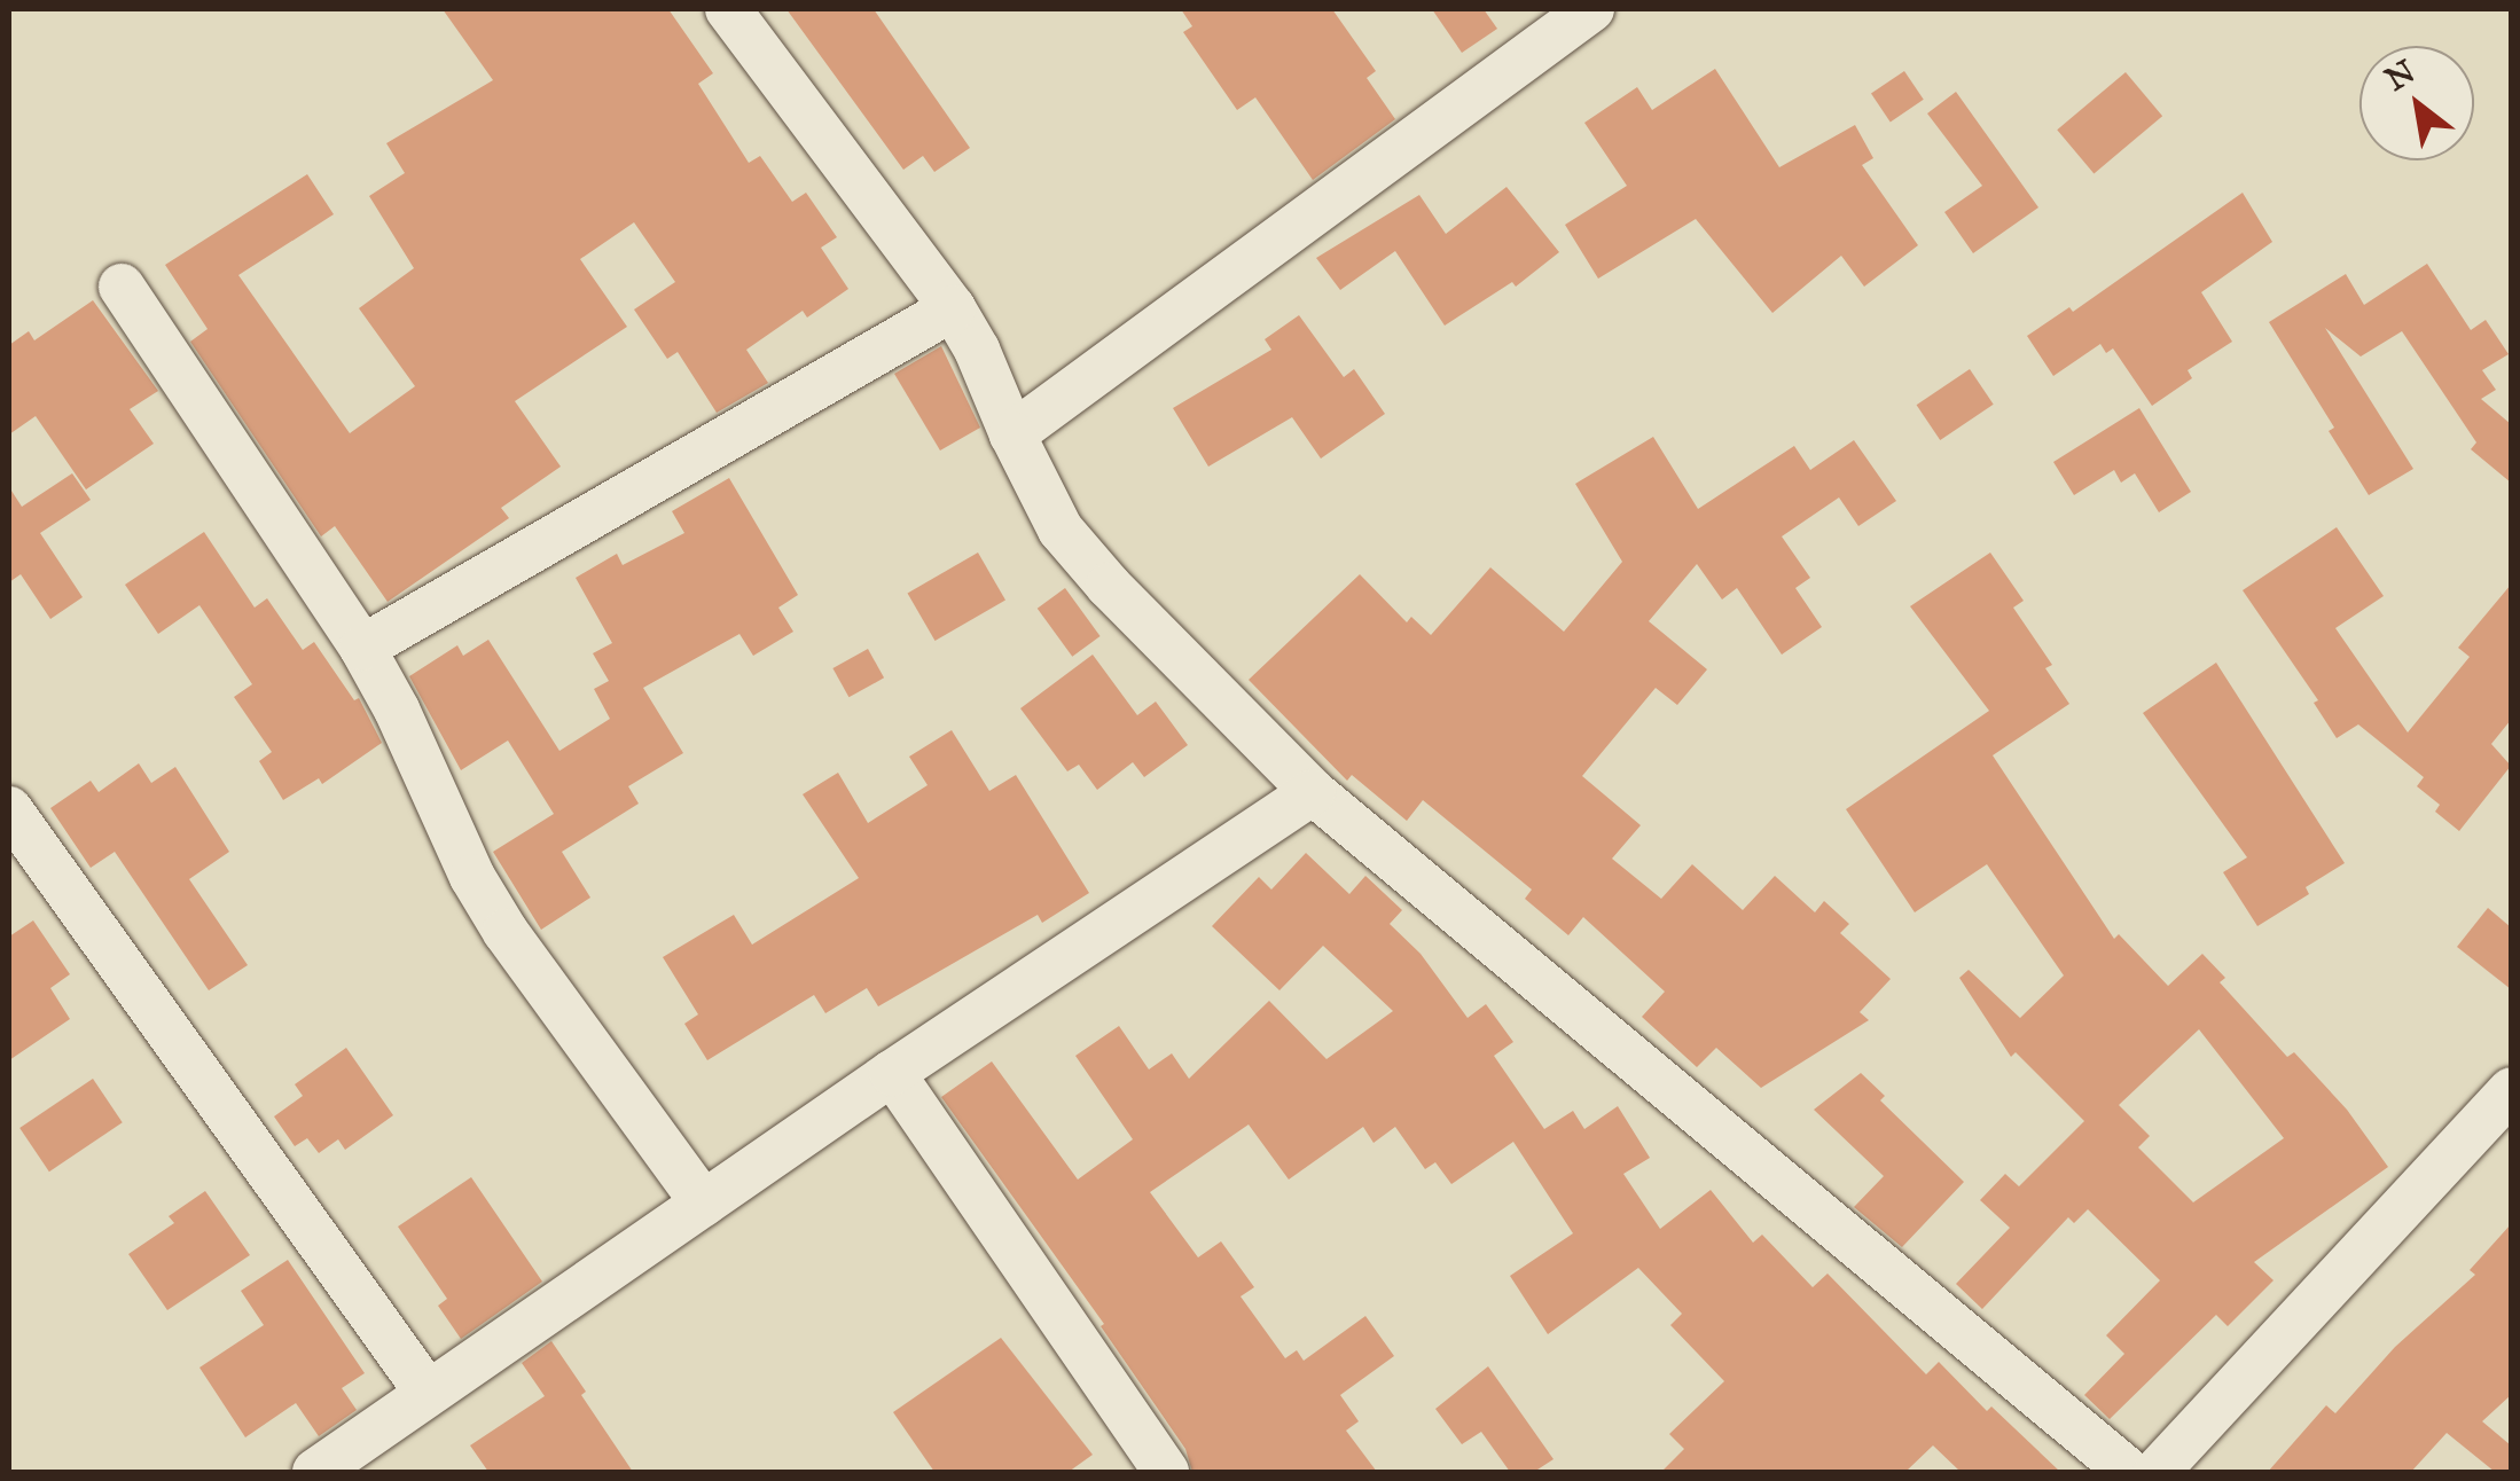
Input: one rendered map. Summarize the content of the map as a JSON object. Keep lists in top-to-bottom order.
{
  "north": "top left"
}
